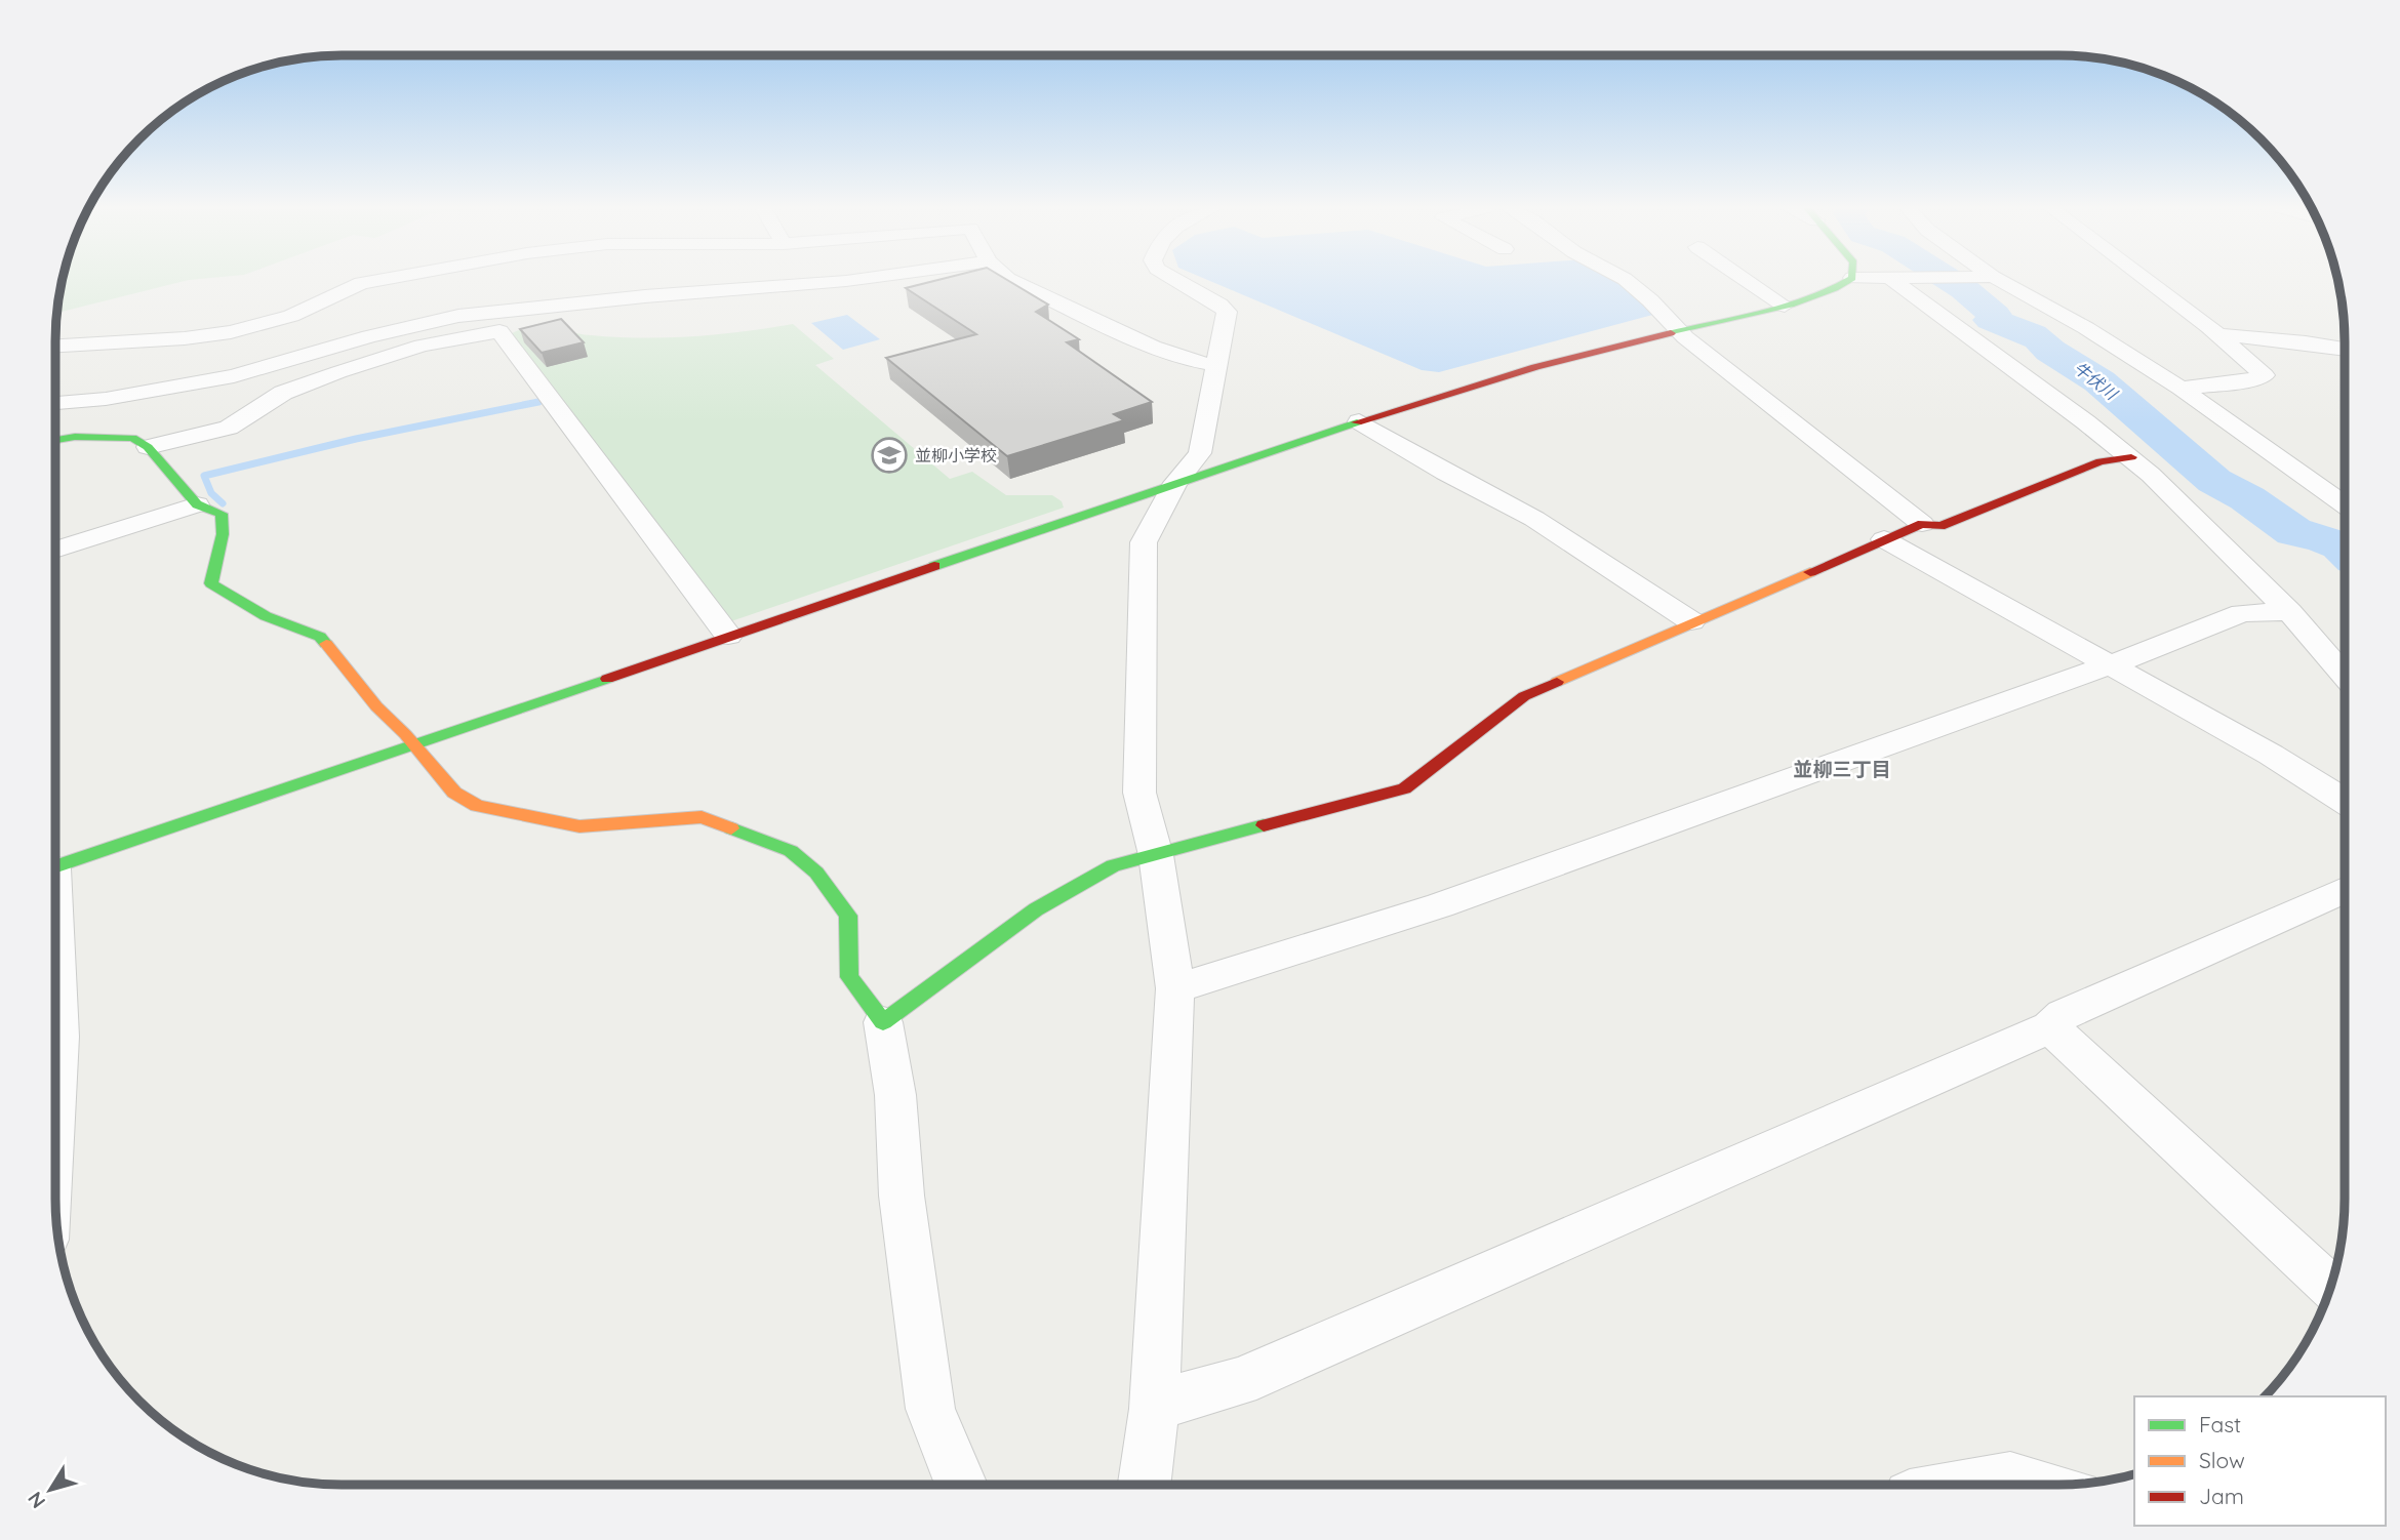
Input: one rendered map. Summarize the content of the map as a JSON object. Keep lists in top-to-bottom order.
{
  "districts": ["並柳三丁目"],
  "water": ["牛伏川"],
  "places": {
    "school or university": ["並柳小学校"]
  },
  "legend": ["Fast", "Slow", "Jam"],
  "north": "bottom left"
}
